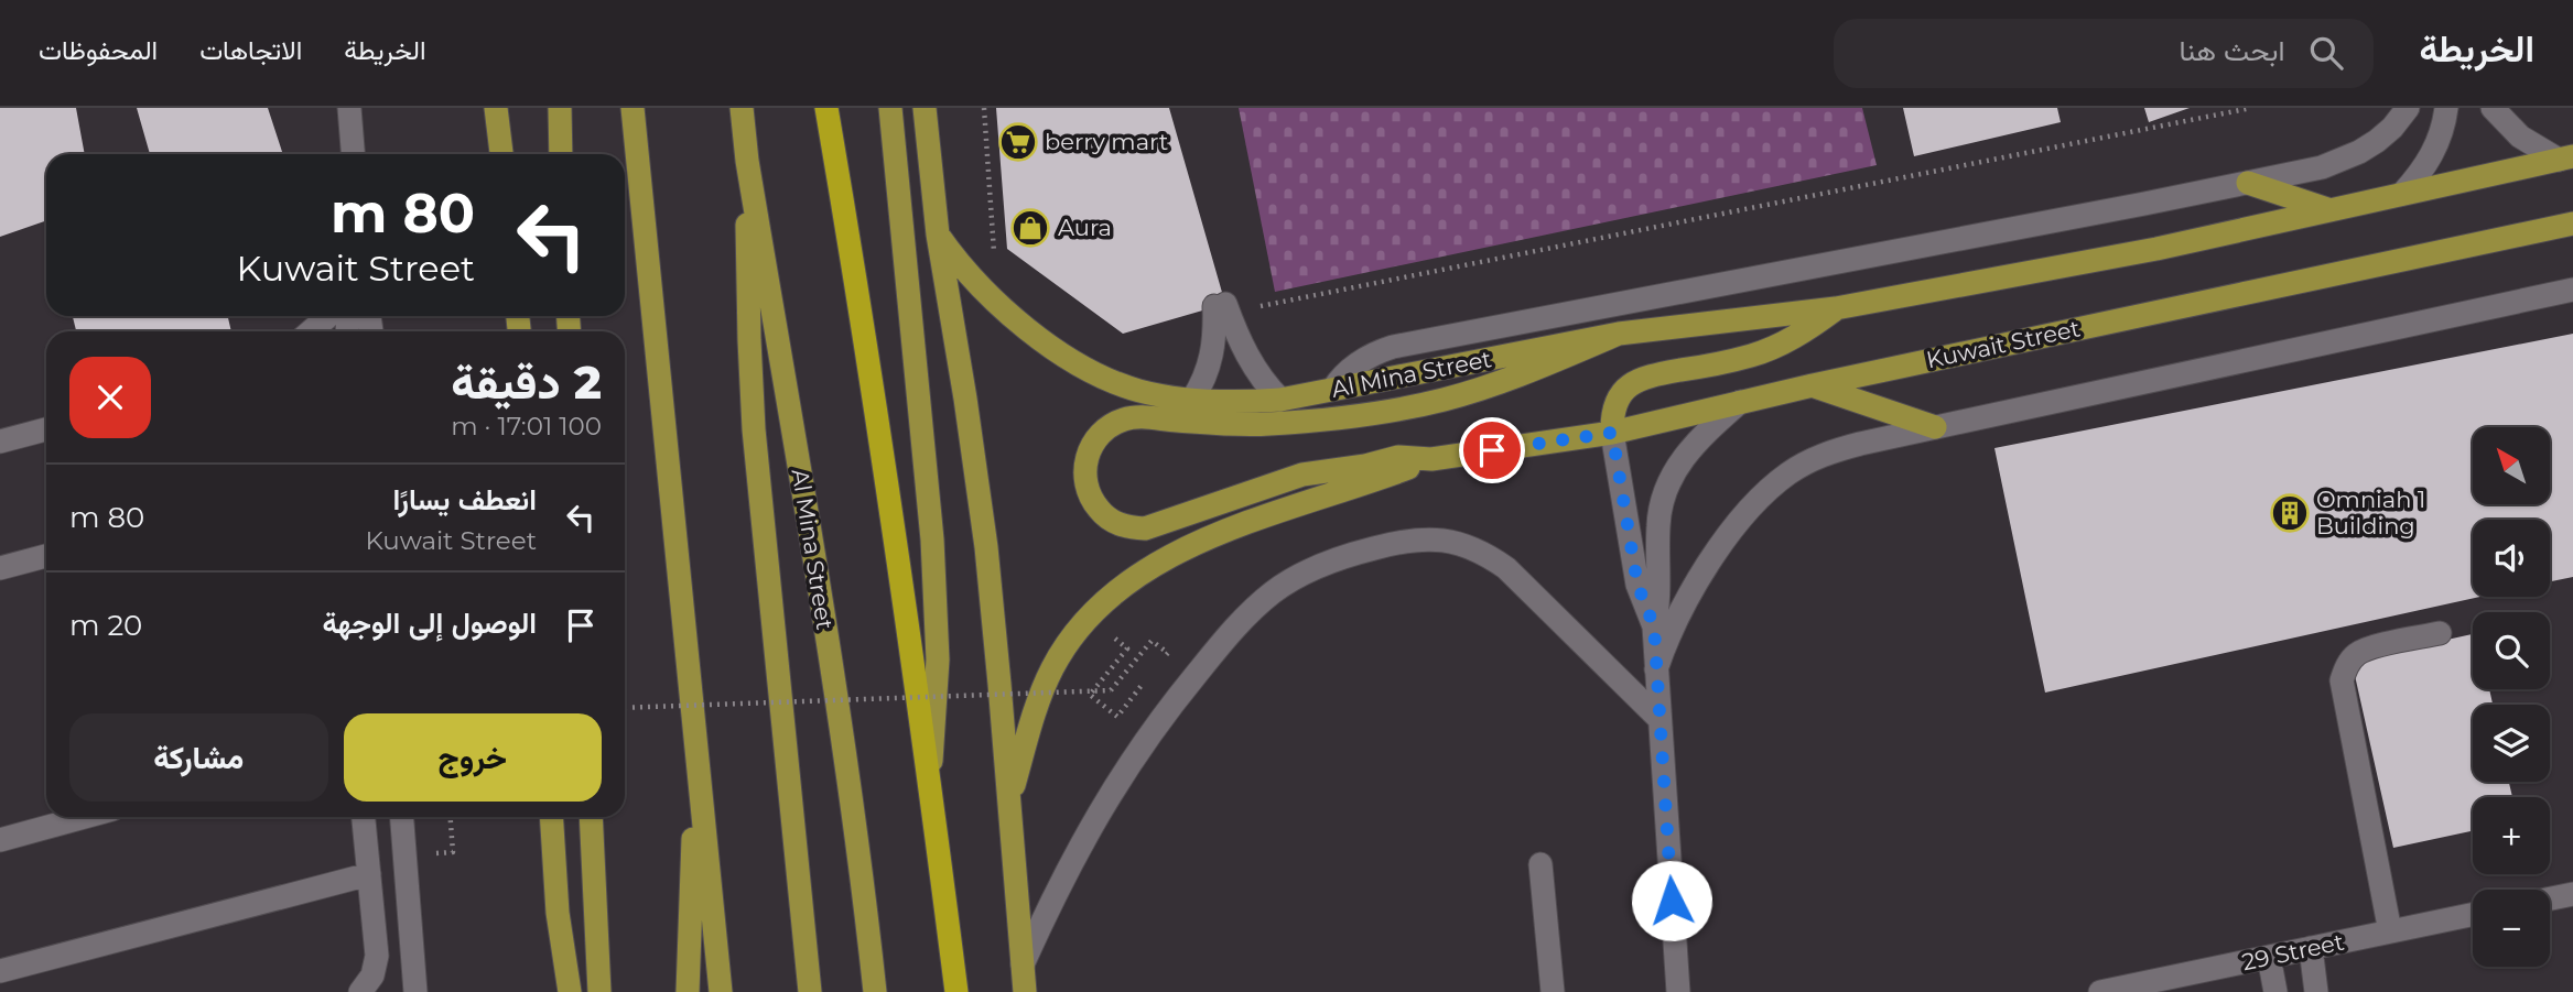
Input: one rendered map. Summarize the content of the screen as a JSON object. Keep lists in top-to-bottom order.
{
  "streets": {
    "main road": ["Kuwait Street", "Al Mina Street"],
    "street": ["29 Street"]
  },
  "places": {
    "supermarket": ["berry mart"],
    "shop": ["Aura"],
    "building": ["Omniah 1 Building"]
  },
  "north": "top left",
  "page": {
    "header": "الخريطة",
    "search": "ابحث هنا",
    "nav": ["الخريطة", "الاتجاهات", "المحفوظات"],
    "turn": ["80 m", "Kuwait Street"],
    "heading": ["2 دقيقة", "100 m · 17:01"],
    "map_buttons": ["+", "−"],
    "list": [
      {
        "name": "انعطف يسارًا",
        "note": "Kuwait Street",
        "value": "80 m"
      },
      {
        "name": "الوصول إلى الوجهة",
        "value": "20 m"
      }
    ],
    "buttons": ["خروج", "مشاركة"]
  }
}
